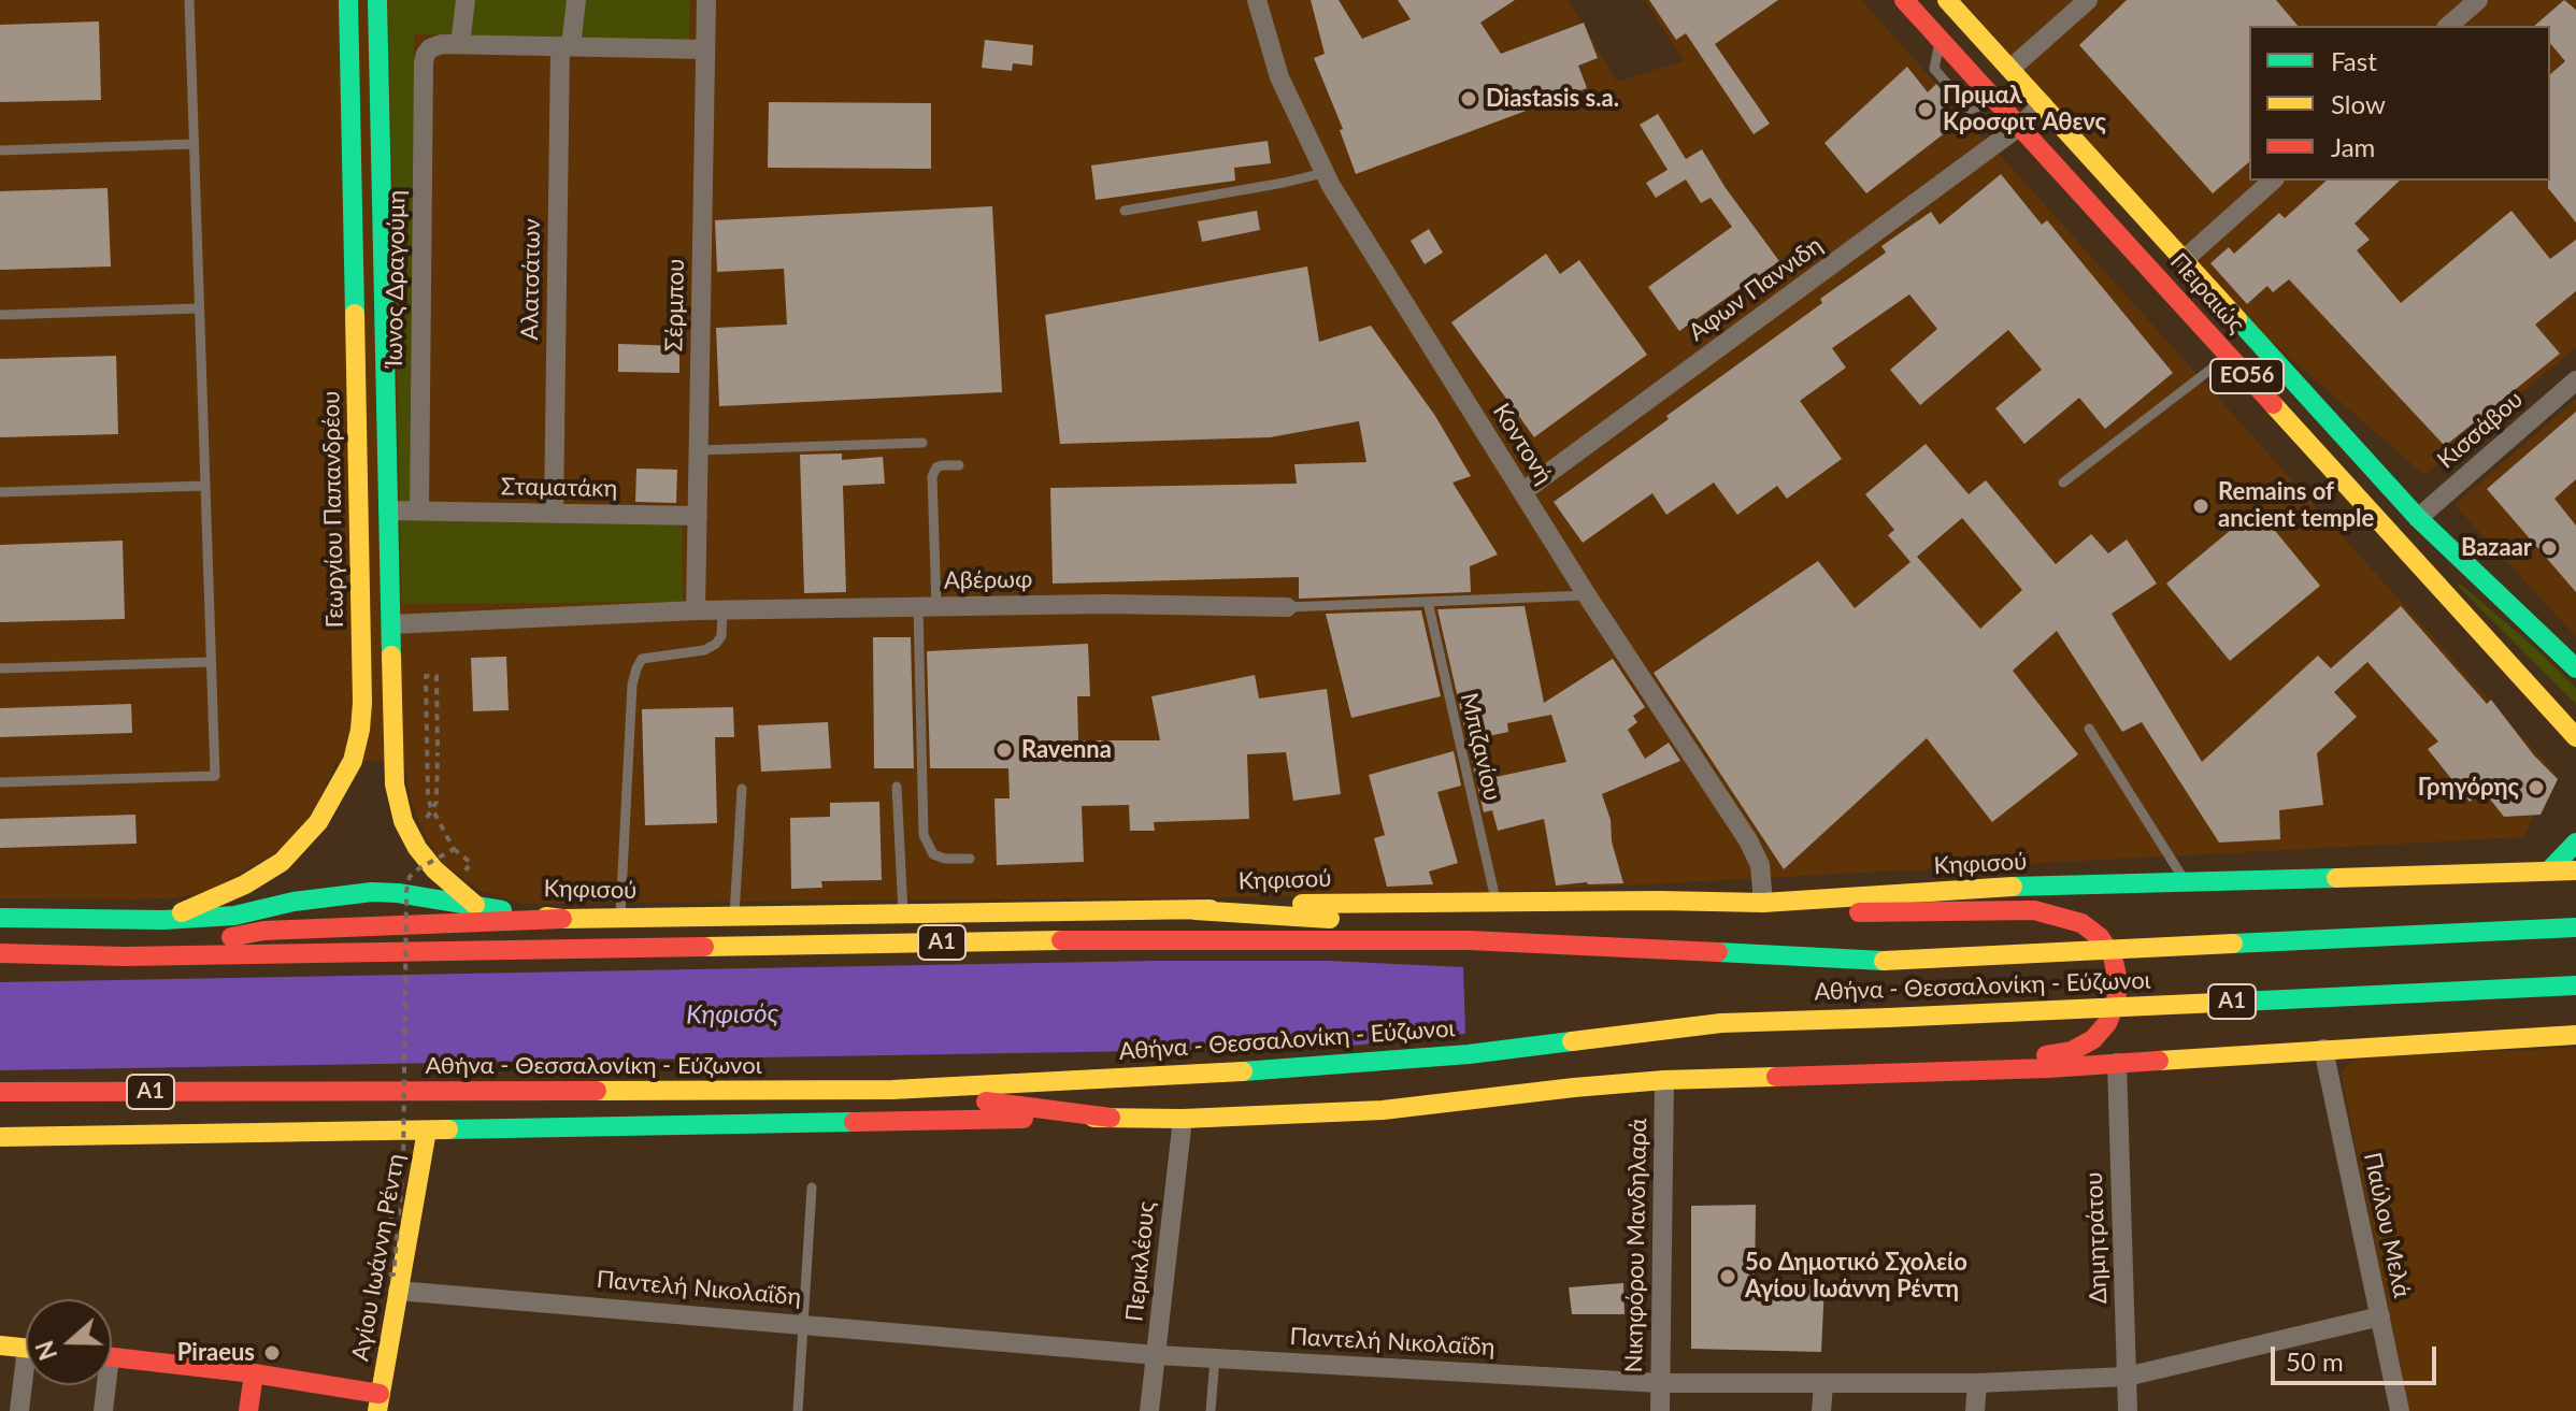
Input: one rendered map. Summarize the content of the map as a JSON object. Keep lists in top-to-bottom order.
{
  "streets": {
    "main road": [
      "Πειραιώς",
      "ΕΟ56",
      "Γεωργίου Παπανδρέου",
      "Κηφισού",
      "Α1",
      "Αθήνα - Θεσσαλονίκη - Εύζωνοι",
      "Αγίου Ιωάννη Ρέντη"
    ],
    "street": [
      "Ίωνος Δραγούμη",
      "Αλατσάτων",
      "Αφων Παννιδη",
      "Σέρμπου",
      "Κισσάβου",
      "Κοντονή",
      "Σταματάκη",
      "Αβέρωφ",
      "Παύλου Μελά",
      "Δημητράτου",
      "Νικηφόρου Μανδηλαρά",
      "Περικλέους",
      "Παντελή Νικολαΐδη"
    ],
    "lane": ["Μπιζανίου"]
  },
  "crossings": [
    ["Ίωνος Δραγούμη", "Σταματάκη"],
    ["Αλατσάτων", "Σταματάκη"],
    ["Αφων Παννιδη", "Πειραιώς"],
    ["Αφων Παννιδη", "Κοντονή"],
    ["Πειραιώς", "Κισσάβου"],
    ["Σέρμπου", "Σταματάκη"],
    ["Σέρμπου", "Αβέρωφ"],
    ["Κοντονή", "Αβέρωφ"],
    ["Κοντονή", "Κηφισού"],
    ["Γεωργίου Παπανδρέου", "Κηφισού"],
    ["Αβέρωφ", "Μπιζανίου"],
    ["Μπιζανίου", "Κηφισού"],
    ["Παύλου Μελά", "Παντελή Νικολαΐδη"],
    ["Δημητράτου", "Παντελή Νικολαΐδη"],
    ["Νικηφόρου Μανδηλαρά", "Παντελή Νικολαΐδη"],
    ["Αγίου Ιωάννη Ρέντη", "Παντελή Νικολαΐδη"],
    ["Περικλέους", "Παντελή Νικολαΐδη"]
  ],
  "water": ["Κηφισός"],
  "places": [
    "Diastasis s.a.",
    "Πριμαλ Κροσφιτ Αθενς",
    "Remains of ancient temple",
    "Bazaar",
    "Ravenna",
    "Γρηγόρης",
    "5ο Δημοτικό Σχολείο Αγίου Ιωάννη Ρέντη",
    "Piraeus"
  ],
  "legend": ["Fast", "Slow", "Jam"],
  "scale_bar": "50 m",
  "north": "left"
}
